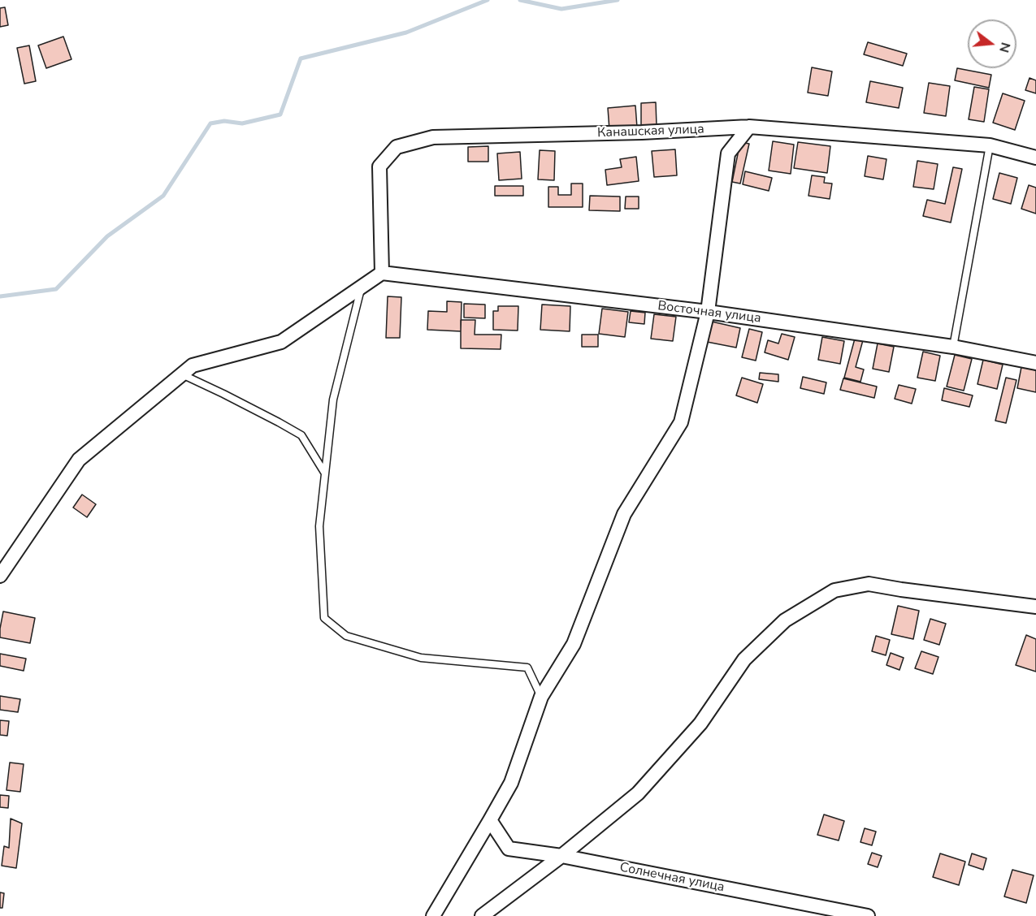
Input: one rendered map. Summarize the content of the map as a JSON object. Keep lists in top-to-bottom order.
{
  "streets": {
    "street": ["Канашская улица", "Восточная улица", "Солнечная улица"]
  },
  "crossings": [
    ["Канашская улица", "Восточная улица"]
  ],
  "north": "right"
}
